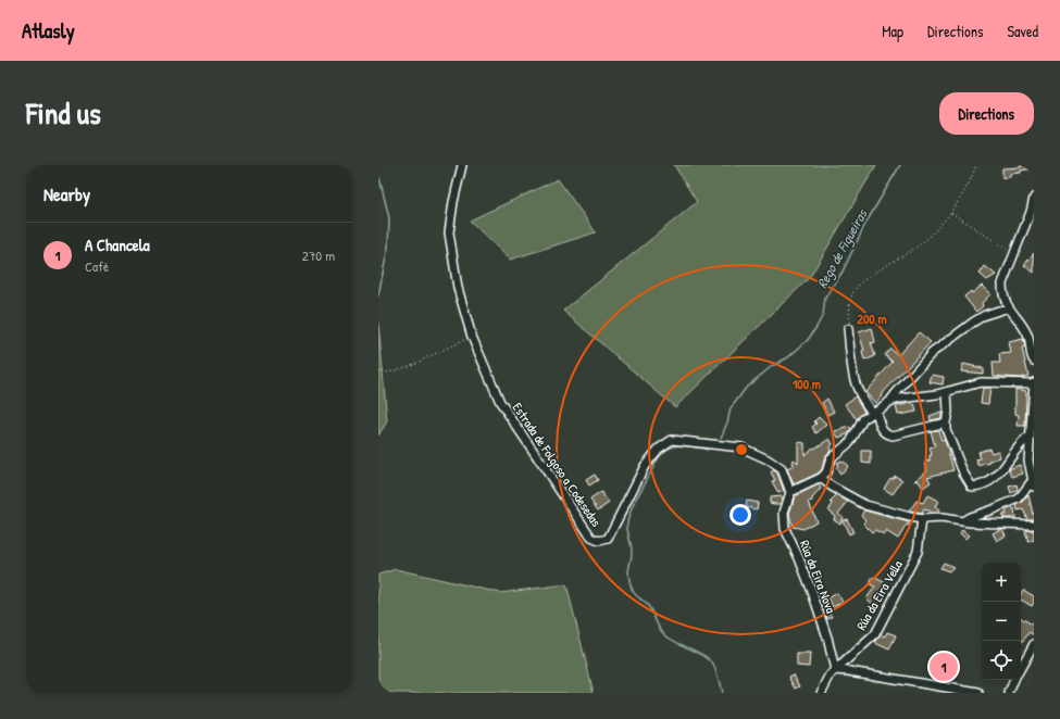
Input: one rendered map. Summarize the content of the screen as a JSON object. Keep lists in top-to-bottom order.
{
  "streets": {
    "street": ["Estrada de Folgoso a Codesedas", "Rúa da Eira Nova", "Rúa da Eira Vella"]
  },
  "crossings": [
    ["Estrada de Folgoso a Codesedas", "Rúa da Eira Nova"],
    ["Rúa da Eira Nova", "Rúa da Eira Vella"]
  ],
  "water": ["Rego de Figueiras"],
  "page": {
    "header": "Atlasly",
    "nav": ["Map", "Directions", "Saved"],
    "title": "Find us",
    "buttons": "Directions",
    "heading": "Nearby",
    "list": [
      {
        "mark": "1",
        "name": "A Chancela",
        "note": "Café",
        "value": "270 m"
      }
    ],
    "map_buttons": ["+", "−"],
    "pins": "1"
  },
  "rings": ["200 m", "100 m"]
}
